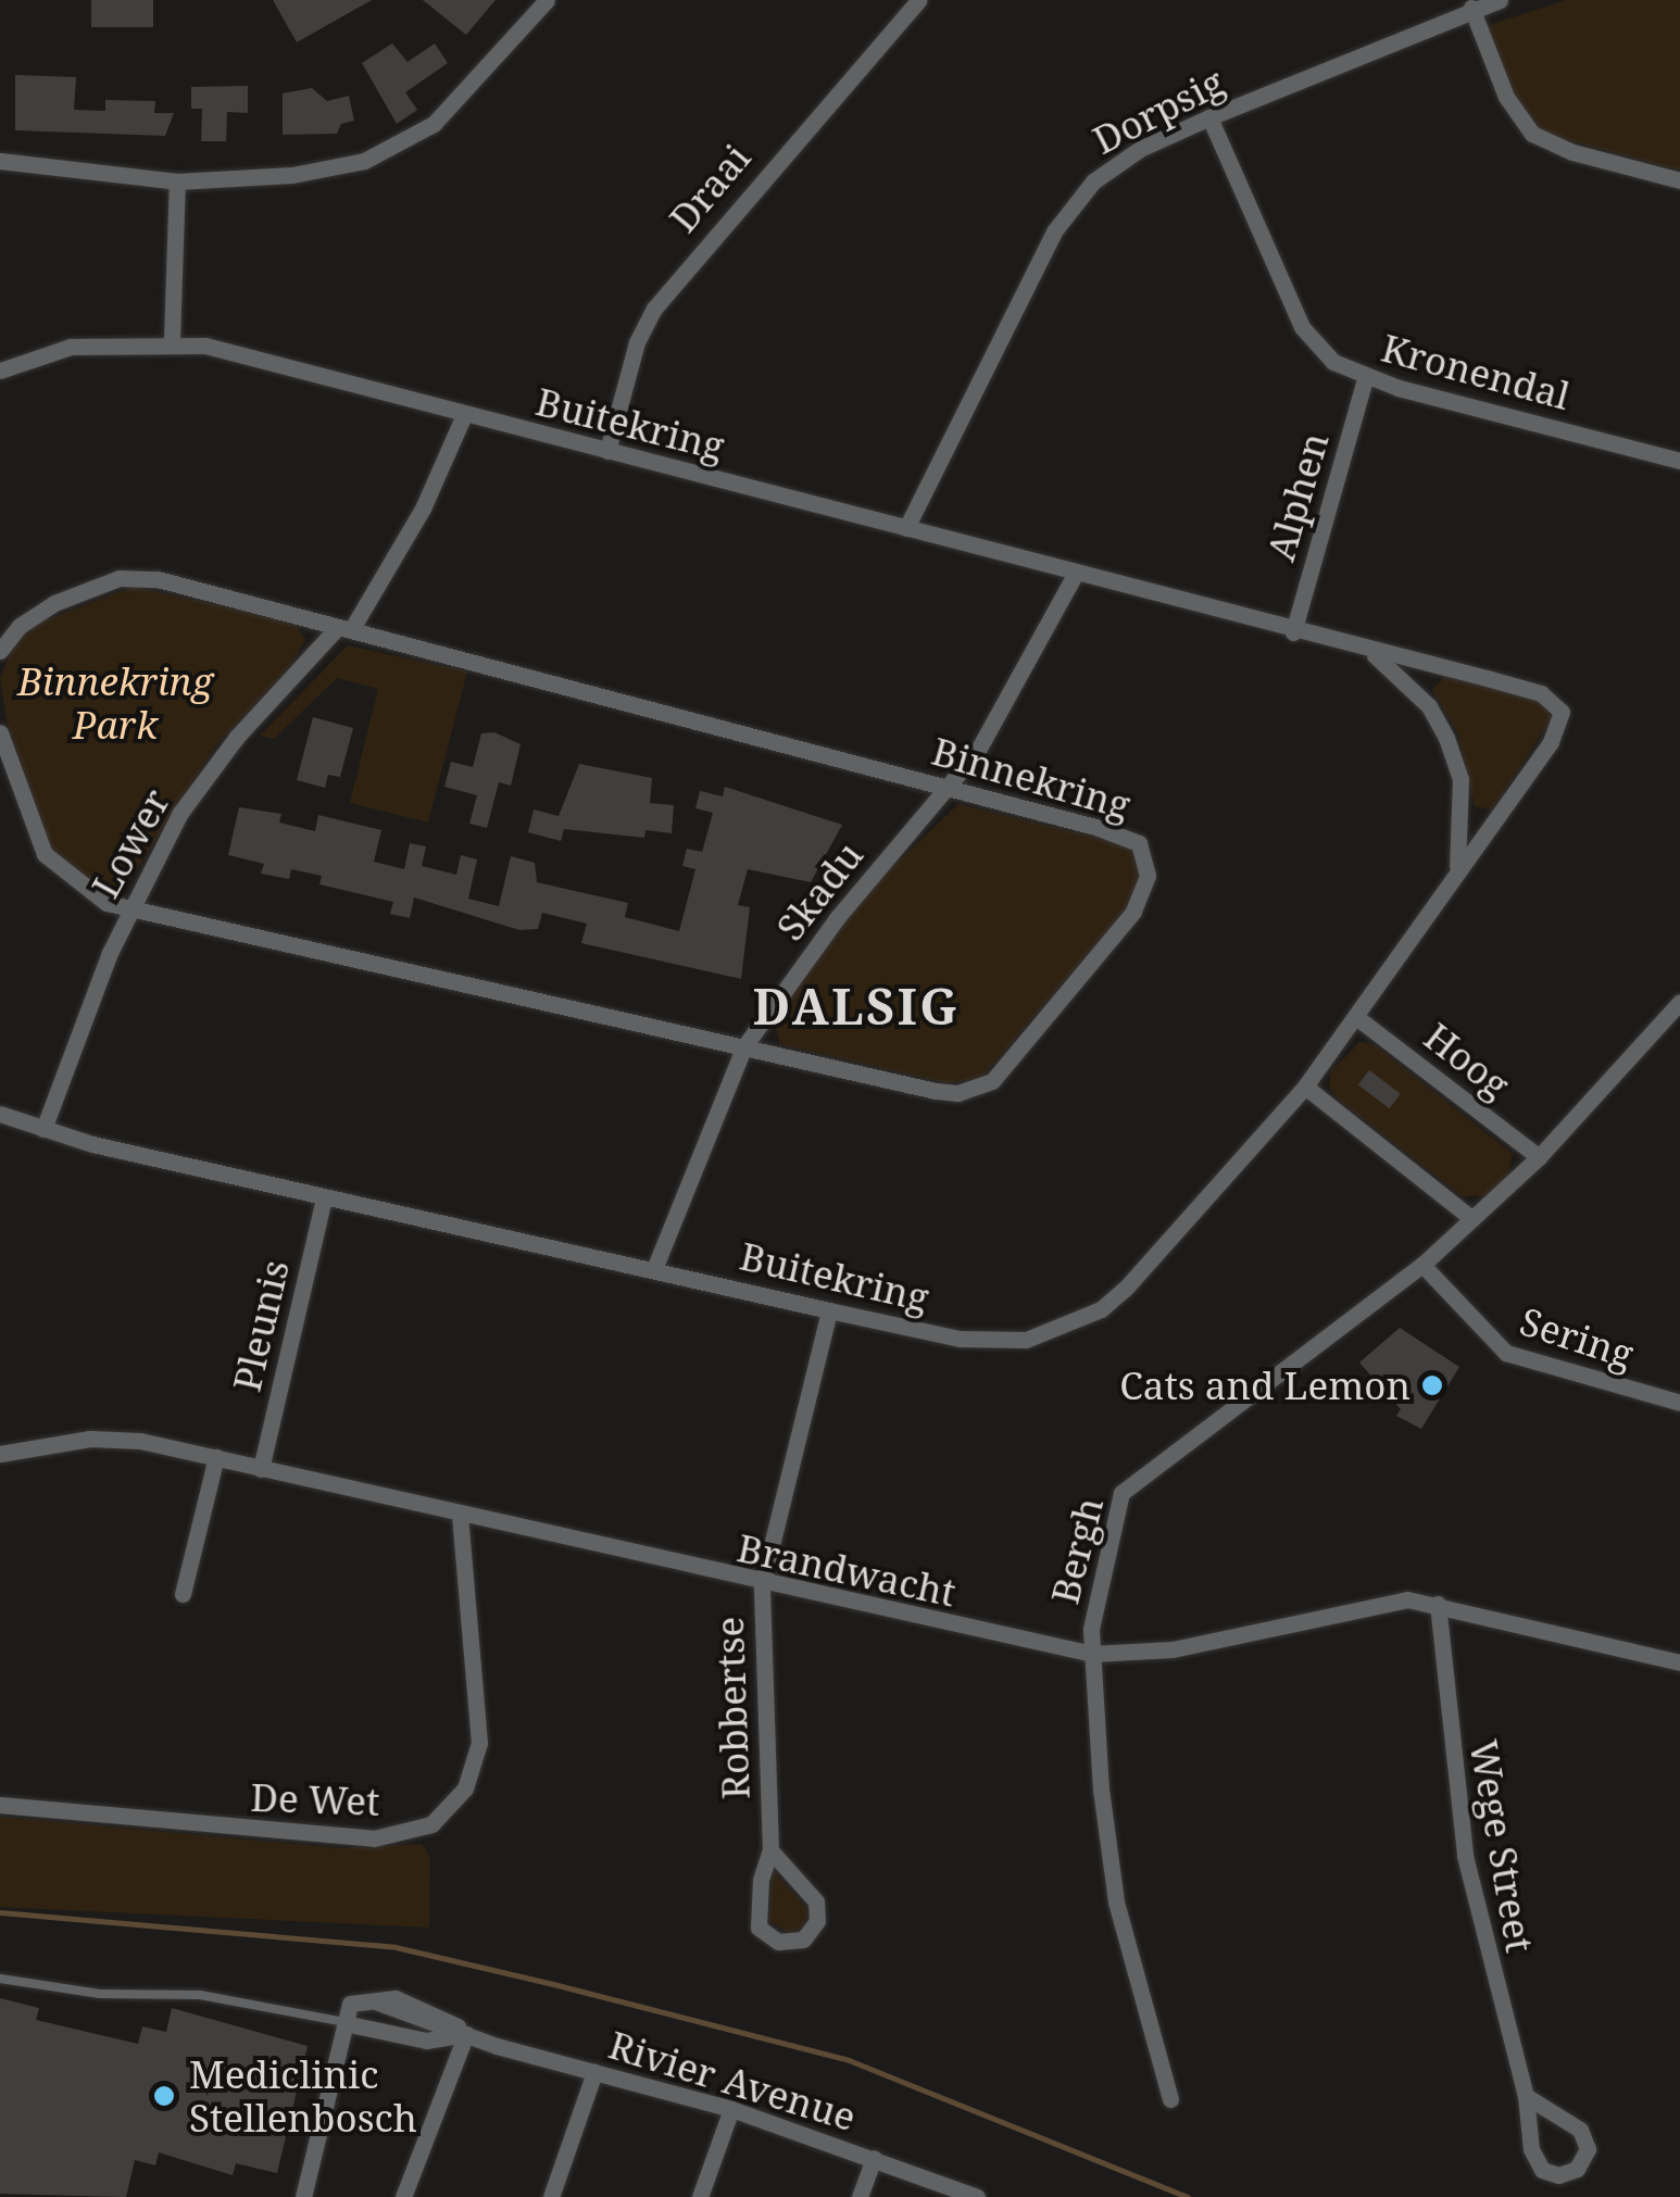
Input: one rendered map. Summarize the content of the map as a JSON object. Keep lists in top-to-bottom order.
{
  "streets": {
    "street": [
      "Dorpsig",
      "Draai",
      "Kronendal",
      "Buitekring",
      "Alphen",
      "Binnekring",
      "Lower",
      "Skadu",
      "Hoog",
      "Pleunis",
      "Sering",
      "Bergh",
      "Brandwacht",
      "Robbertse",
      "De Wet",
      "Wege Street",
      "Rivier Avenue"
    ]
  },
  "crossings": [
    ["Dorpsig", "Kronendal"],
    ["Dorpsig", "Buitekring"],
    ["Draai", "Buitekring"],
    ["Kronendal", "Alphen"],
    ["Buitekring", "Alphen"],
    ["Buitekring", "Lower"],
    ["Buitekring", "Skadu"],
    ["Buitekring", "Hoog"],
    ["Buitekring", "Pleunis"],
    ["Buitekring", "Robbertse"],
    ["Binnekring", "Lower"],
    ["Binnekring", "Skadu"],
    ["Hoog", "Bergh"],
    ["Pleunis", "Brandwacht"],
    ["Sering", "Bergh"],
    ["Bergh", "Brandwacht"],
    ["Brandwacht", "Robbertse"],
    ["Brandwacht", "De Wet"],
    ["Brandwacht", "Wege Street"]
  ],
  "districts": ["DALSIG"],
  "parks": ["Binnekring Park"],
  "places": ["Cats and Lemon", "Mediclinic Stellenbosch"]
}
